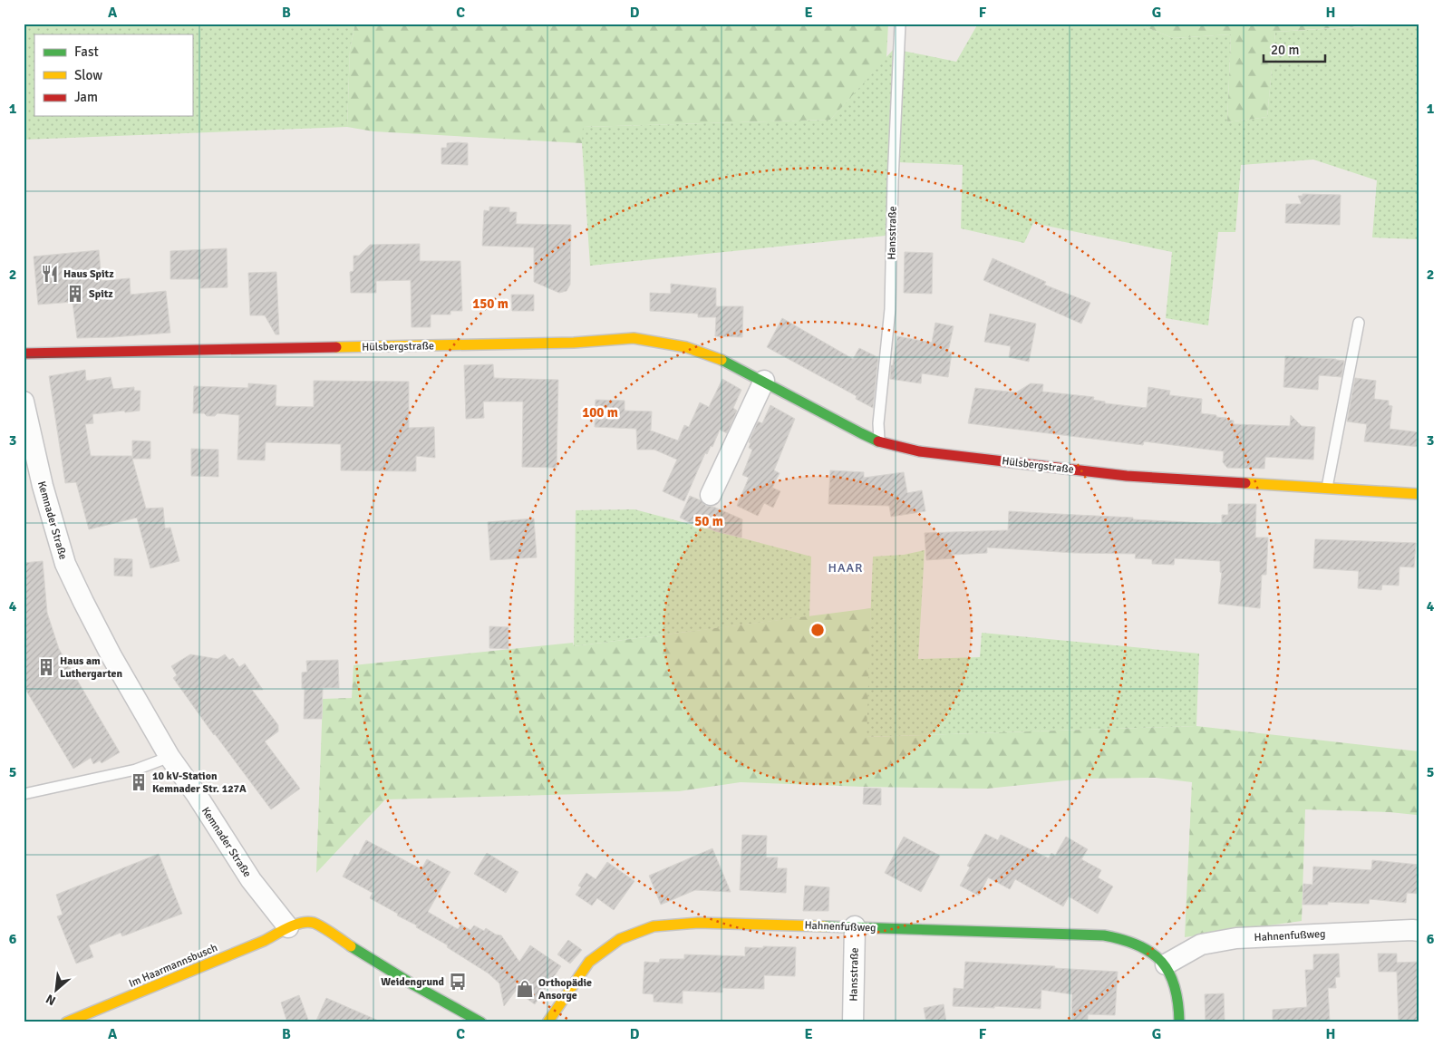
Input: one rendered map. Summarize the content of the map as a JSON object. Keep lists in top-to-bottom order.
{
  "streets": {
    "street": [
      "Hansstraße",
      "Hülsbergstraße",
      "Kemnader Straße",
      "Hahnenfußweg",
      "Im Haarmannsbusch"
    ]
  },
  "crossings": [
    ["Hansstraße", "Hülsbergstraße"],
    ["Hansstraße", "Hahnenfußweg"],
    ["Kemnader Straße", "Im Haarmannsbusch"]
  ],
  "districts": ["HAAR"],
  "places": {
    "restaurant": ["Haus Spitz"],
    "building": ["Spitz", "Haus am Luthergarten", "10 kV-Station Kemnader Str. 127A"],
    "bus stop": ["Weidengrund"],
    "shop": ["Orthopädie Ansorge"]
  },
  "legend": ["Fast", "Slow", "Jam"],
  "scale_bar": "20 m",
  "north": "bottom left",
  "grid": {
    "columns": [
      "A",
      "B",
      "C",
      "D",
      "E",
      "F",
      "G",
      "H"
    ],
    "rows": [
      "1",
      "2",
      "3",
      "4",
      "5",
      "6"
    ]
  },
  "rings": ["150 m", "100 m", "50 m"]
}
